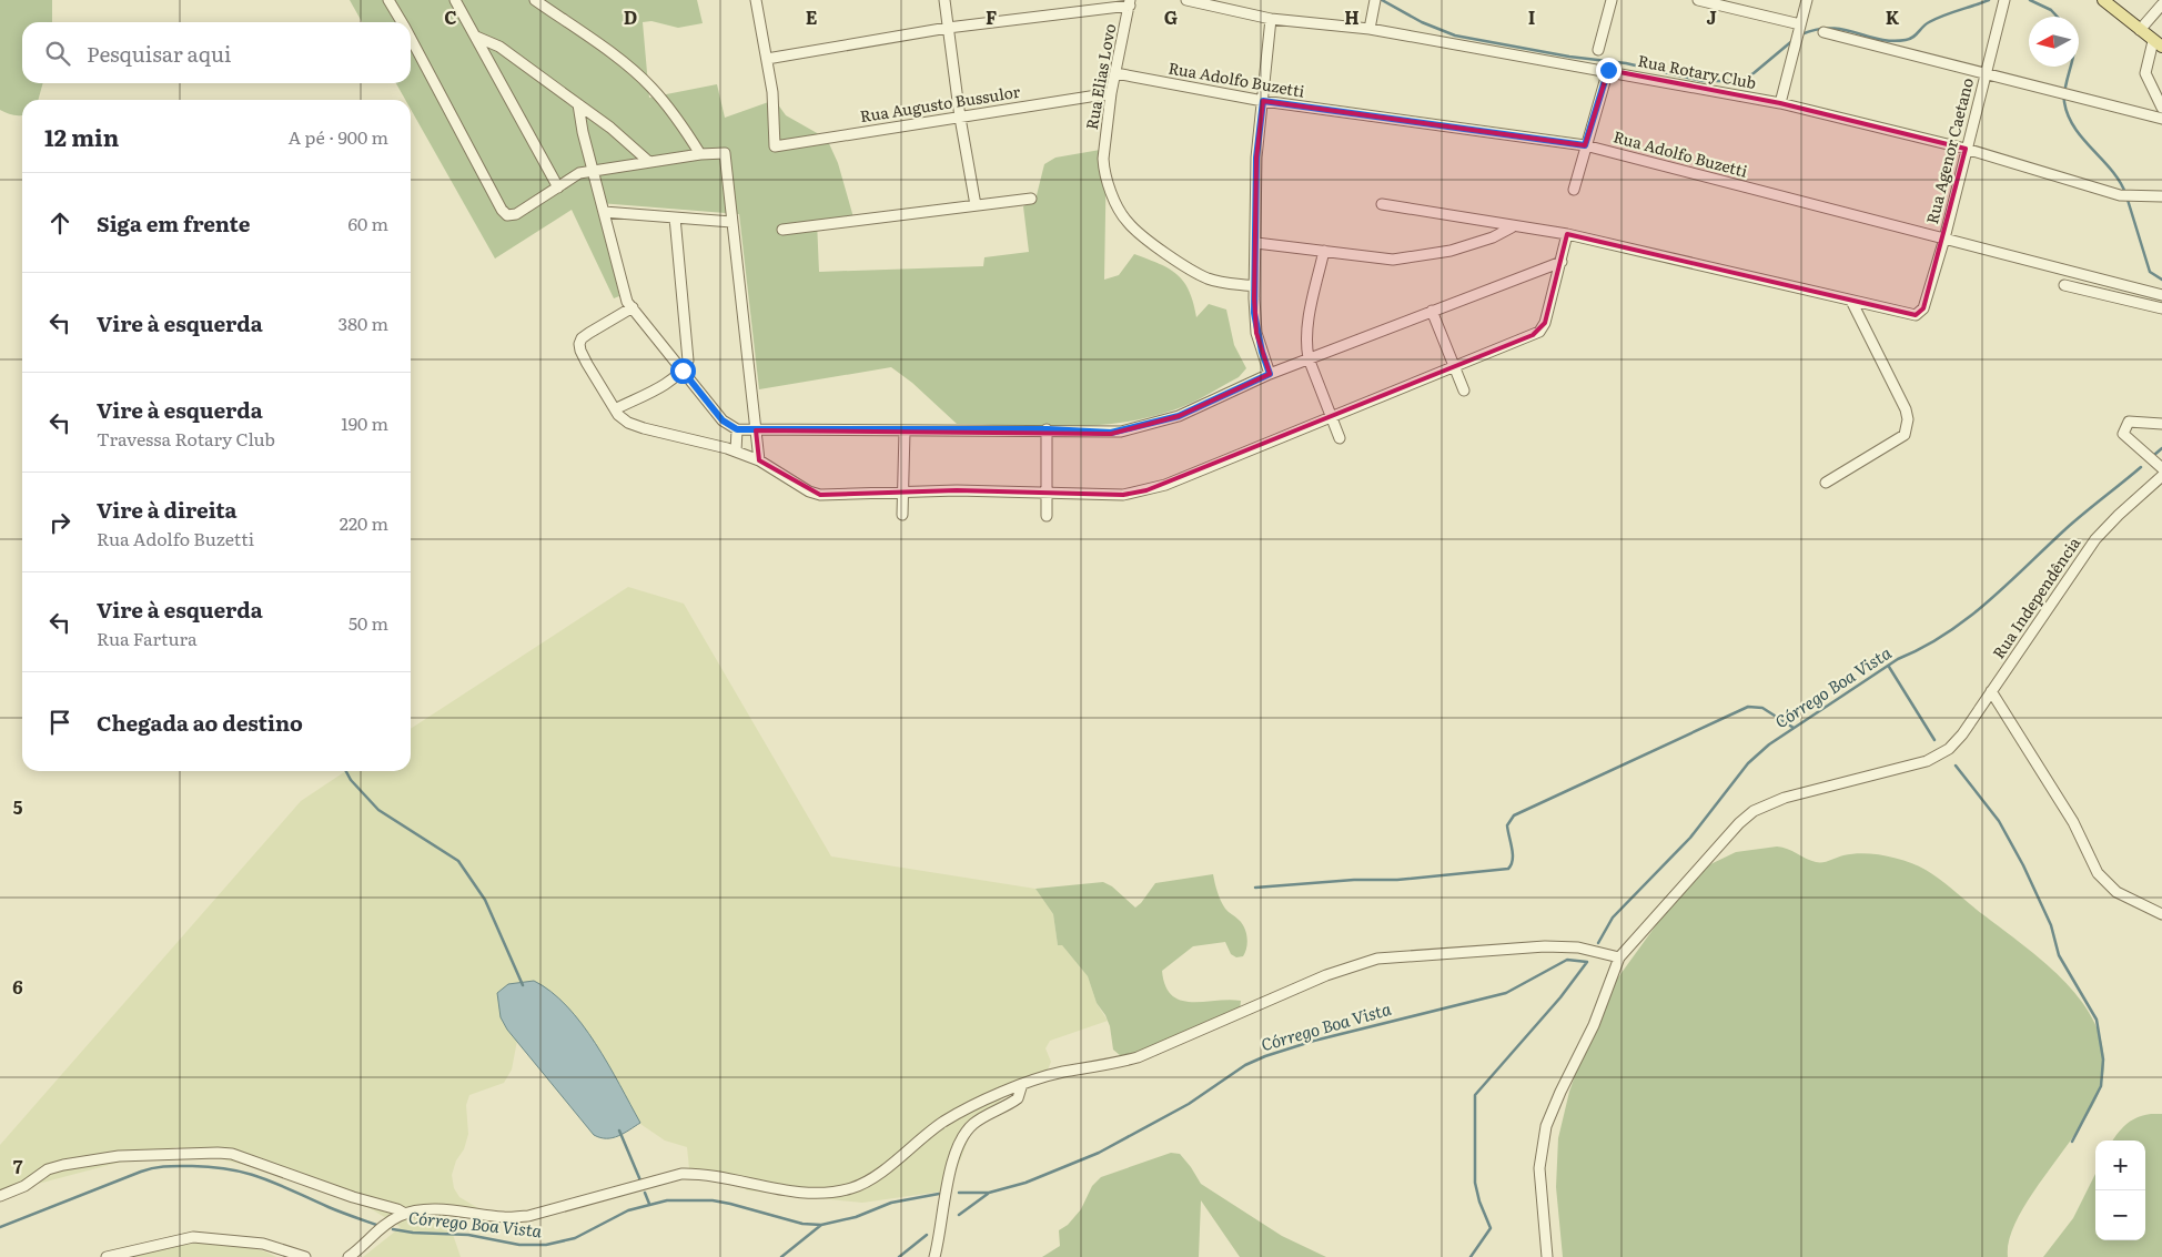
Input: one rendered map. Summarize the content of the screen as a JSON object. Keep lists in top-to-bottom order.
{
  "streets": {
    "street": [
      "Rua Rotary Club",
      "Rua Elias Lovo",
      "Rua Adolfo Buzetti",
      "Rua Augusto Bussulor",
      "Rua Agenor Caetano",
      "Rua Independência"
    ]
  },
  "crossings": [
    ["Rua Rotary Club", "Rua Agenor Caetano"],
    ["Rua Elias Lovo", "Rua Adolfo Buzetti"],
    ["Rua Elias Lovo", "Rua Augusto Bussulor"],
    ["Rua Adolfo Buzetti", "Rua Agenor Caetano"]
  ],
  "water": ["Córrego Boa Vista"],
  "north": "left",
  "page": {
    "search": "Pesquisar aqui",
    "heading": ["12 min", "A pé · 900 m"],
    "list": [
      ["Siga em frente", "60 m"],
      ["Vire à esquerda", "380 m"],
      ["Vire à esquerda", "Travessa Rotary Club", "190 m"],
      ["Vire à direita", "Rua Adolfo Buzetti", "220 m"],
      ["Vire à esquerda", "Rua Fartura", "50 m"],
      "Chegada ao destino"
    ],
    "map_buttons": ["+", "−"]
  },
  "grid": {
    "columns": [
      "C",
      "D",
      "E",
      "F",
      "G",
      "H",
      "I",
      "J",
      "K"
    ],
    "rows": ["5", "6", "7"]
  }
}
